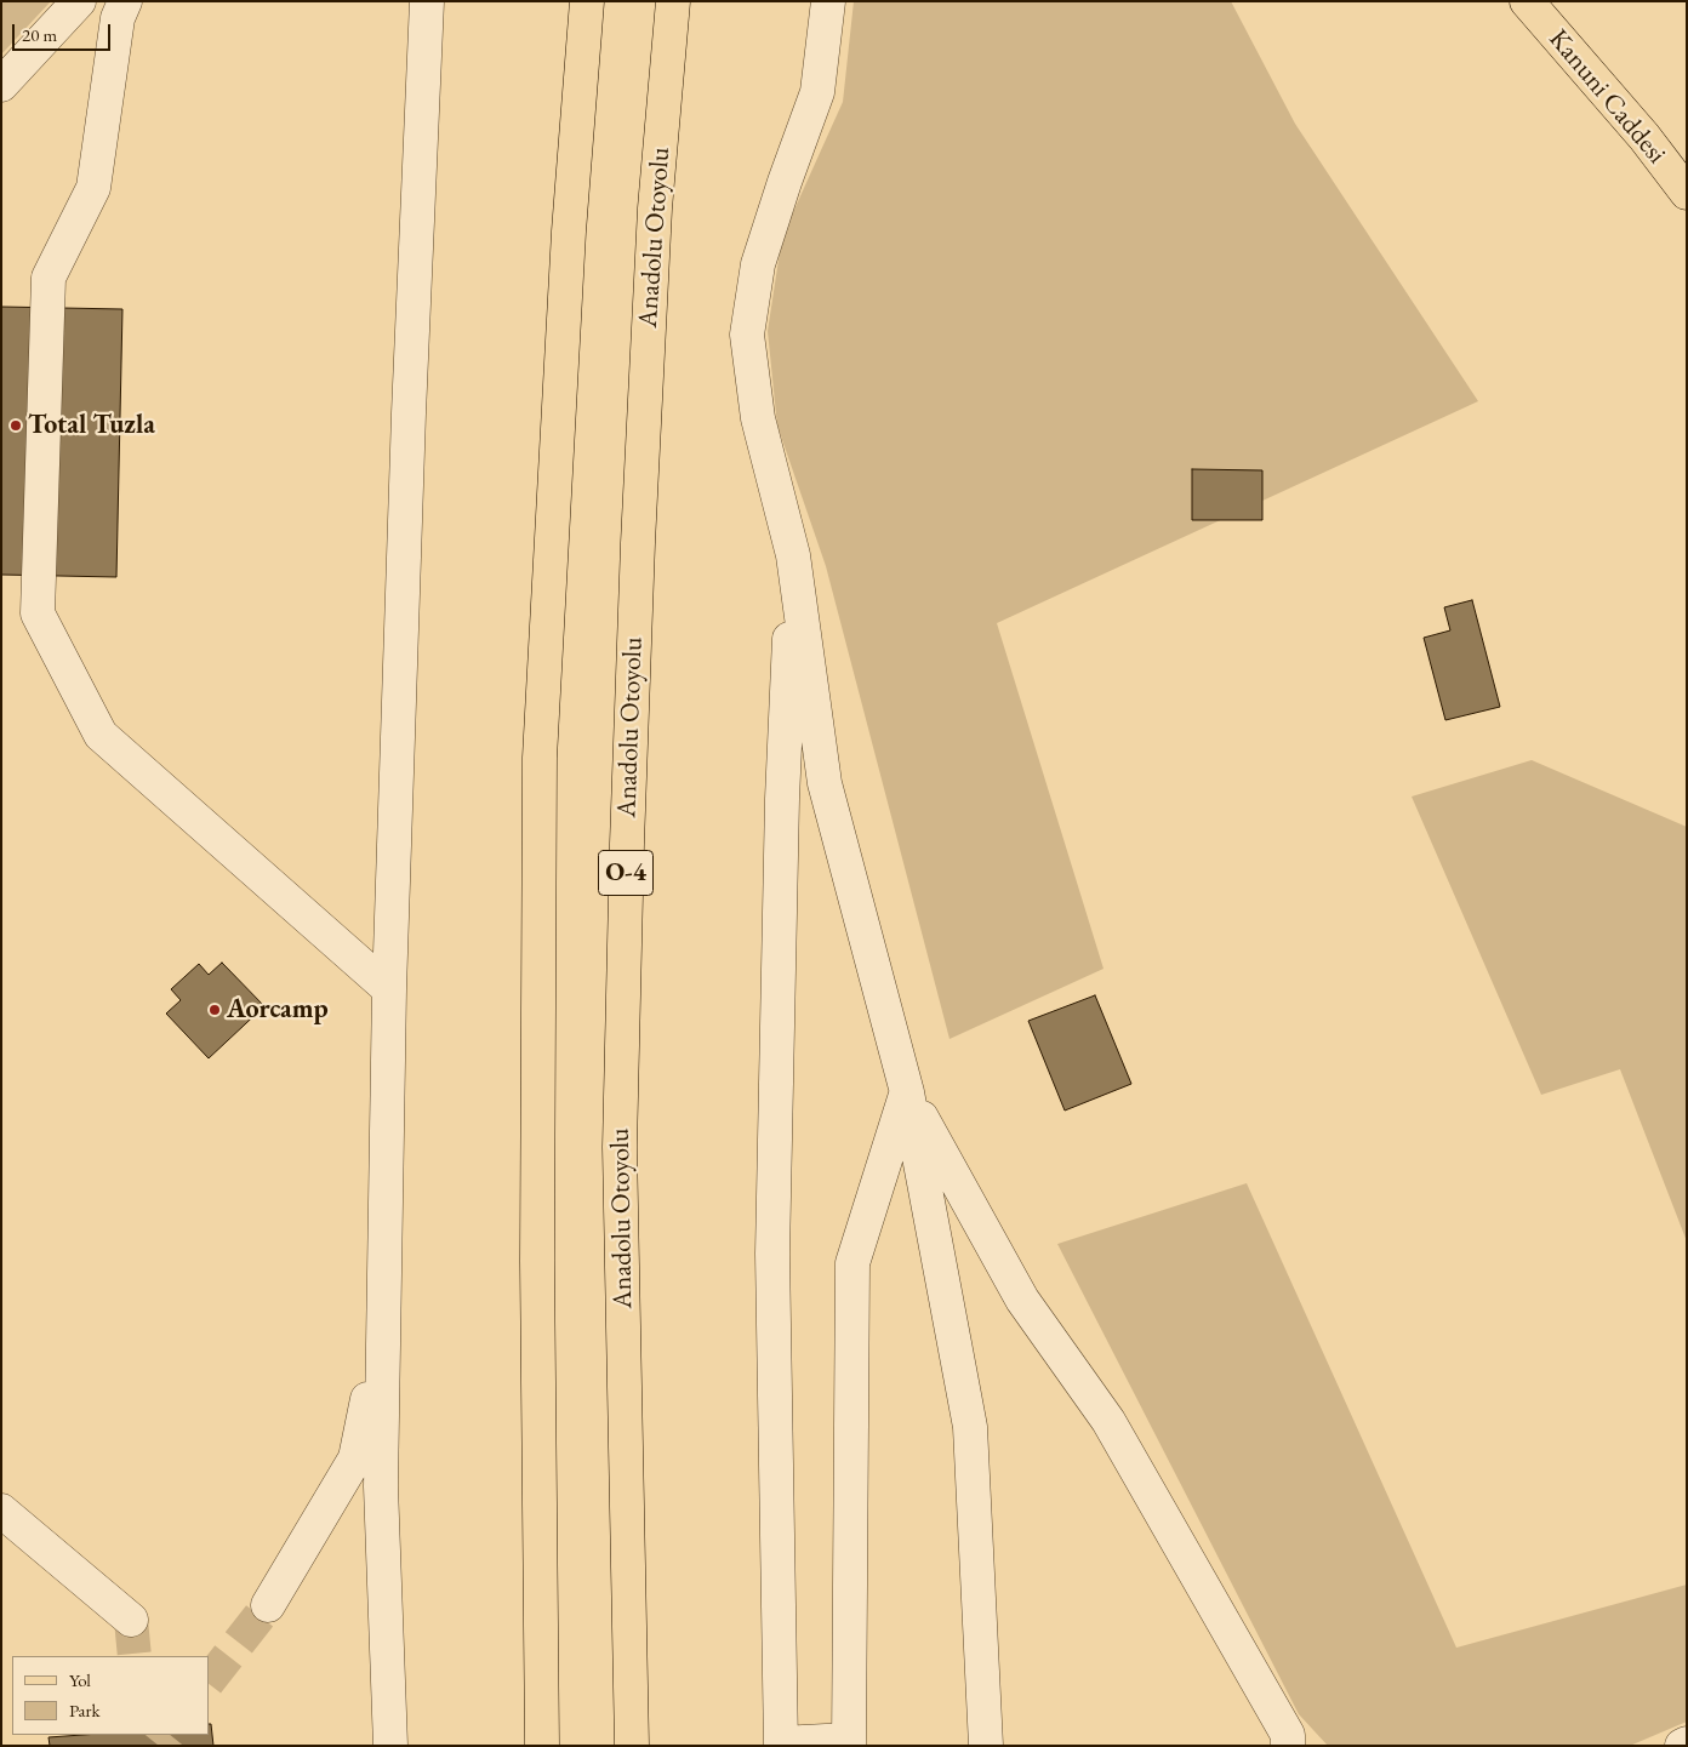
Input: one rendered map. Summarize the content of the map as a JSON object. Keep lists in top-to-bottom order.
{
  "streets": {
    "main road": ["Kanuni Caddesi", "Anadolu Otoyolu", "O-4"]
  },
  "places": ["Total Tuzla", "Aorcamp"],
  "legend": ["Yol", "Park"],
  "scale_bar": "20 m"
}
